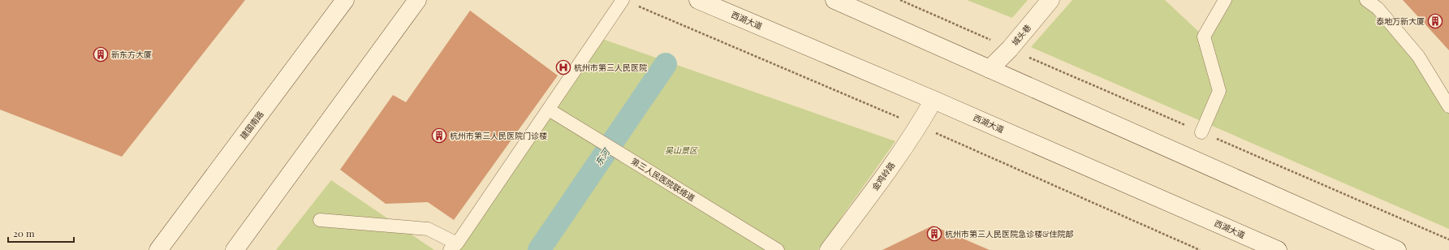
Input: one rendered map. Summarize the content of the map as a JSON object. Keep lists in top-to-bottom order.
{
  "streets": {
    "main road": [
      "西湖大道",
      "城头巷",
      "建国南路",
      "金鸡岭路"
    ],
    "lane": ["第三人民医院联络道"]
  },
  "crossings": [
    ["西湖大道", "金鸡岭路"]
  ],
  "water": ["东河"],
  "parks": ["吴山景区"],
  "places": {
    "building": [
      "泰地万新大厦",
      "新东方大厦",
      "杭州市第三人民医院门诊楼",
      "杭州市第三人民医院急诊楼&住院部"
    ],
    "hospital": ["杭州市第三人民医院"]
  },
  "scale_bar": "20 m"
}
